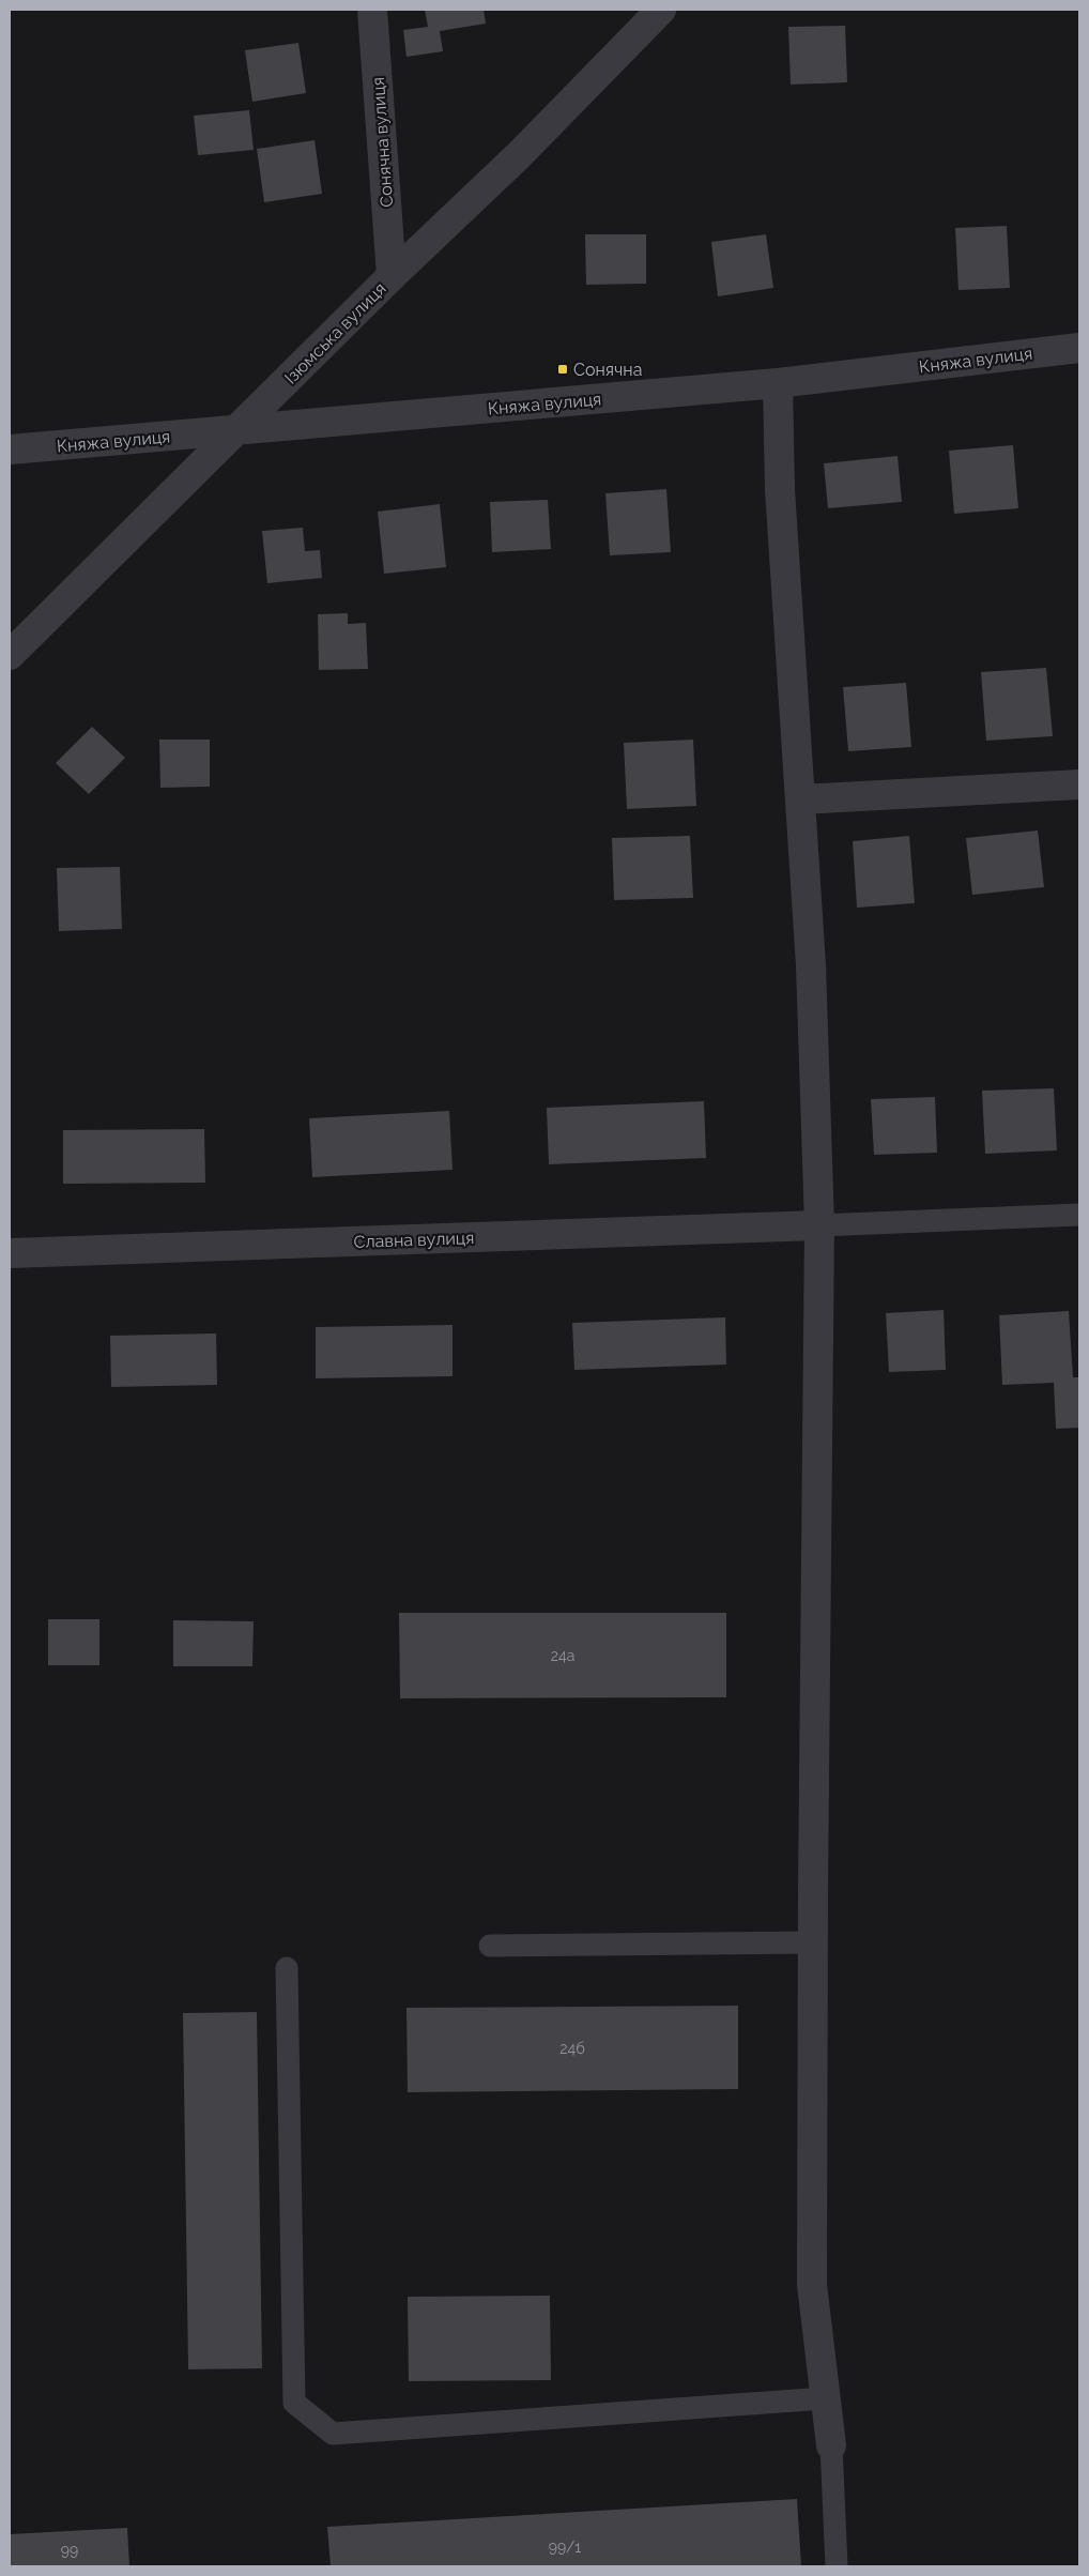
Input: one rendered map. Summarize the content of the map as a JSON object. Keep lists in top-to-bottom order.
{
  "streets": {
    "street": [
      "Сонячна вулиця",
      "Ізюмська вулиця",
      "Княжа вулиця",
      "Славна вулиця"
    ]
  },
  "crossings": [
    ["Сонячна вулиця", "Ізюмська вулиця"],
    ["Ізюмська вулиця", "Княжа вулиця"]
  ],
  "places": {
    "transit": ["Сонячна"]
  },
  "house_numbers": [
    "24а",
    "24б",
    "99/1",
    "99"
  ]
}
